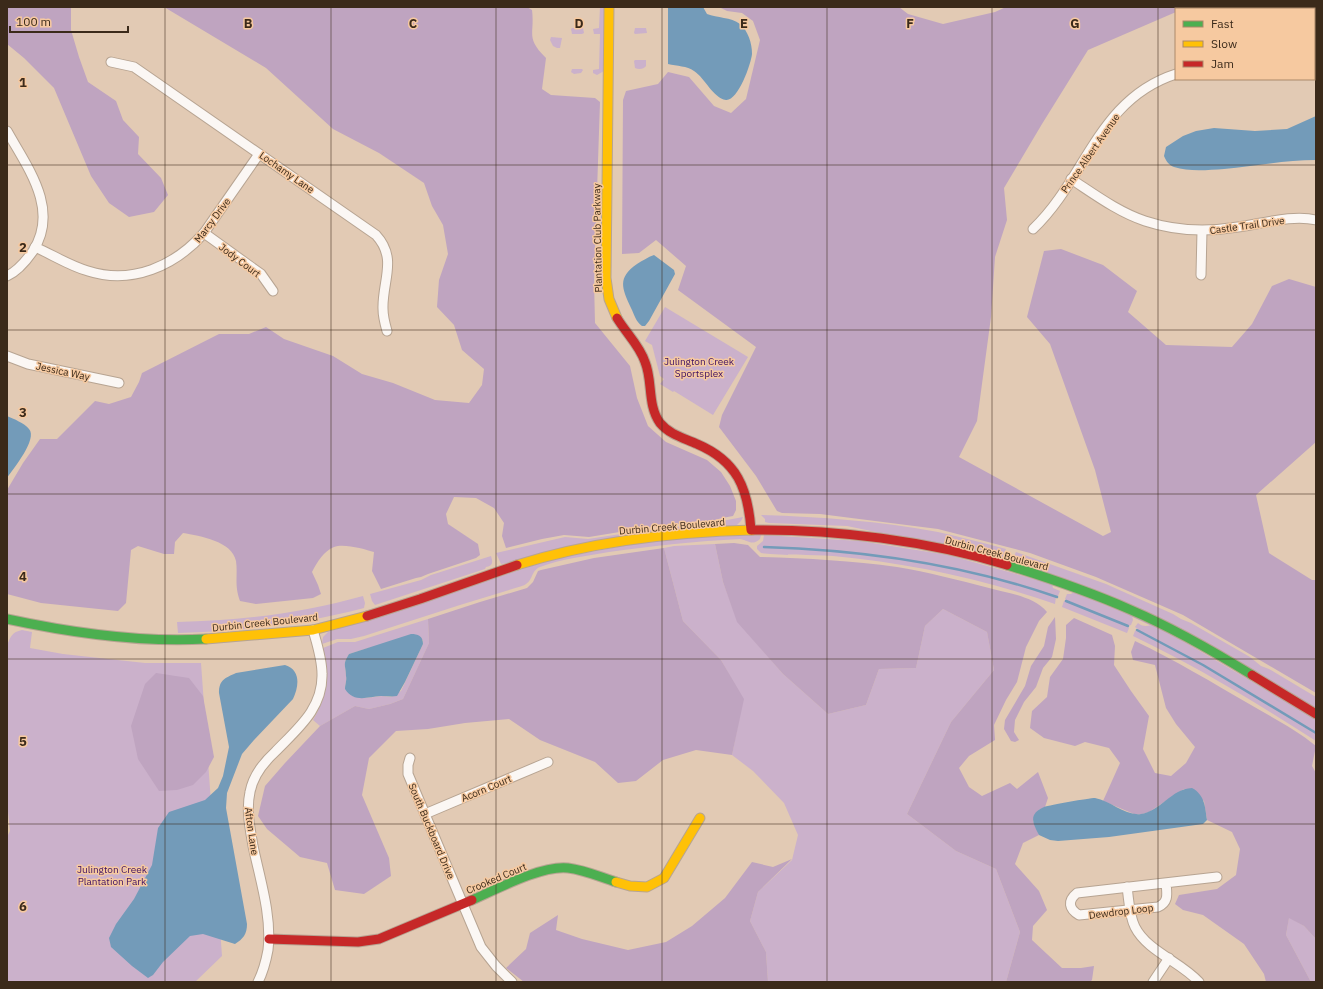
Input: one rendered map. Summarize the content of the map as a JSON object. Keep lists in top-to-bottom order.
{
  "streets": {
    "street": [
      "Prince Albert Avenue",
      "Lochamy Lane",
      "Marcy Drive",
      "Castle Trail Drive",
      "Plantation Club Parkway",
      "Jody Court",
      "Jessica Way",
      "Durbin Creek Boulevard",
      "Acorn Court",
      "Afton Lane",
      "South Buckboard Drive",
      "Crooked Court",
      "Dewdrop Loop"
    ]
  },
  "crossings": [
    ["Prince Albert Avenue", "Castle Trail Drive"],
    ["Lochamy Lane", "Marcy Drive"],
    ["Marcy Drive", "Jody Court"],
    ["Plantation Club Parkway", "Durbin Creek Boulevard"],
    ["Durbin Creek Boulevard", "Afton Lane"],
    ["Acorn Court", "South Buckboard Drive"],
    ["Afton Lane", "Crooked Court"],
    ["South Buckboard Drive", "Crooked Court"]
  ],
  "parks": ["Julington Creek Sportsplex", "Julington Creek Plantation Park"],
  "legend": ["Fast", "Slow", "Jam"],
  "scale_bar": "100 m",
  "grid": {
    "columns": [
      "B",
      "C",
      "D",
      "E",
      "F",
      "G"
    ],
    "rows": [
      "1",
      "2",
      "3",
      "4",
      "5",
      "6"
    ]
  }
}
